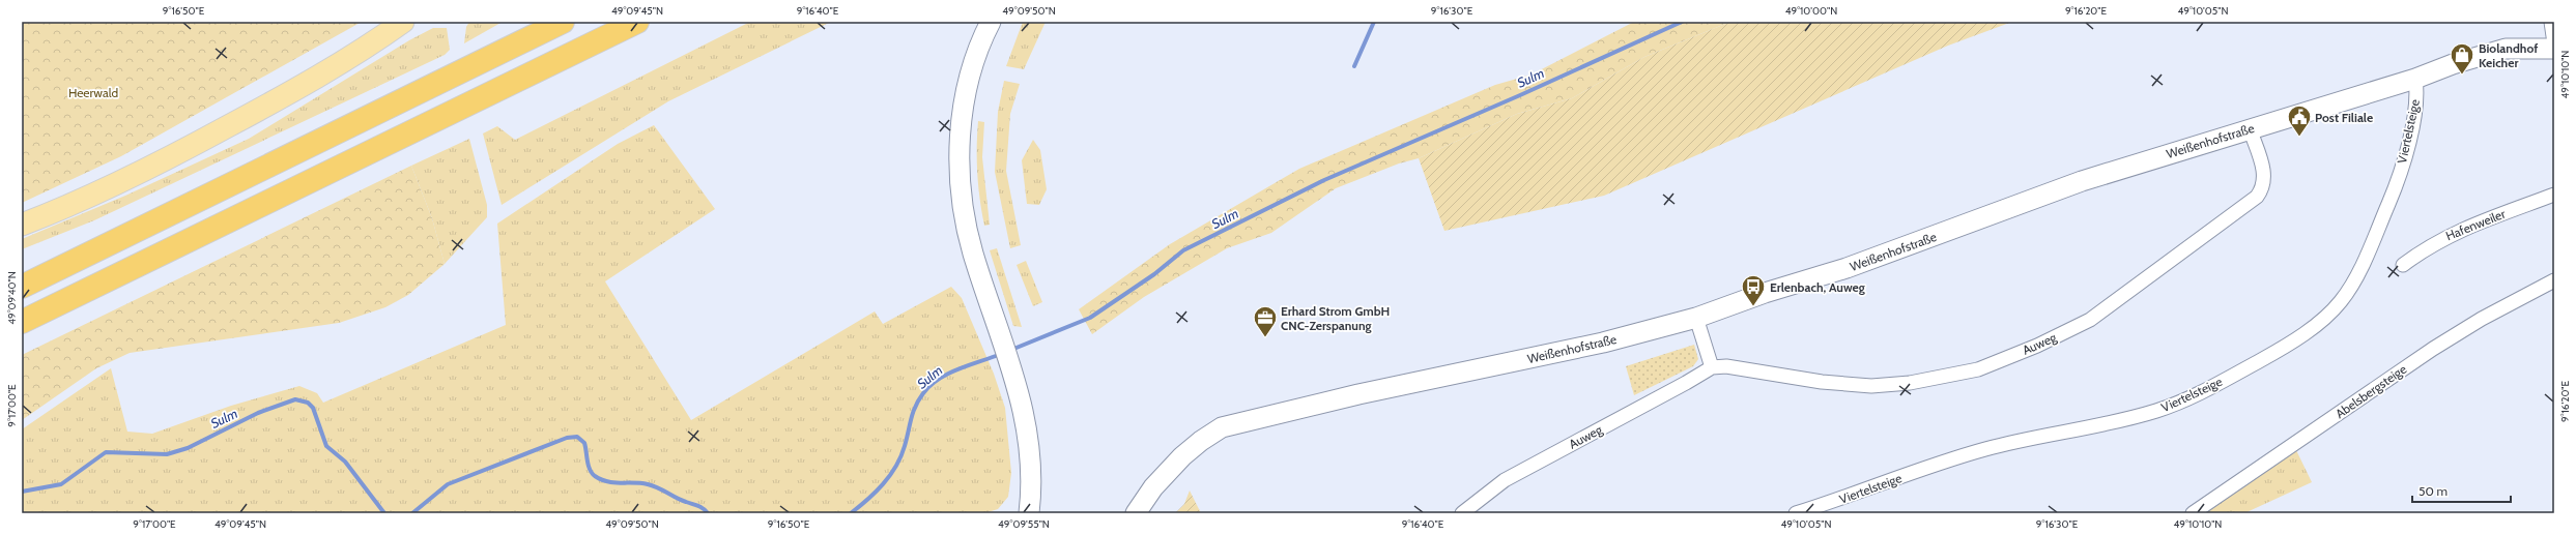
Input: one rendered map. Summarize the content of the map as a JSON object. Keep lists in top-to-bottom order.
{
  "streets": {
    "street": [
      "Viertelsteige",
      "Weißenhofstraße",
      "Hafenweiler",
      "Auweg",
      "Abelsbergsteige"
    ]
  },
  "crossings": [
    ["Viertelsteige", "Weißenhofstraße"],
    ["Weißenhofstraße", "Auweg"]
  ],
  "water": ["Sulm"],
  "parks": ["Heerwald"],
  "places": {
    "shop": ["Biolandhof Keicher"],
    "public building": ["Post Filiale"],
    "bus stop": ["Erlenbach, Auweg"],
    "office": ["Erhard Strom GmbH CNC-Zerspanung"]
  },
  "scale_bar": "50 m",
  "coordinates": [
    "9°16'50\"E",
    "49°09'45\"N",
    "9°16'40\"E",
    "49°09'50\"N",
    "9°16'30\"E",
    "49°10'00\"N",
    "9°16'20\"E",
    "49°10'05\"N",
    "49°10'10\"N",
    "49°09'40\"N",
    "9°17'00\"E",
    "49°09'55\"N"
  ]
}
